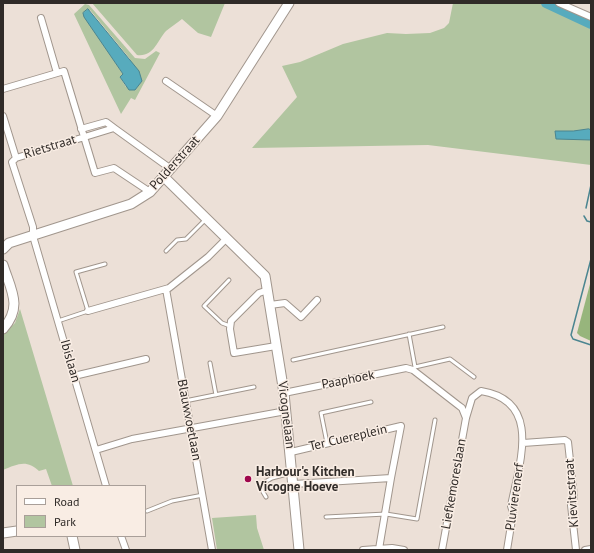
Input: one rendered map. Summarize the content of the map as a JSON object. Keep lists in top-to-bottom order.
{
  "streets": {
    "street": [
      "Rietstraat",
      "Polderstraat",
      "Ibislaan",
      "Paaphoek",
      "Vicognelaan",
      "Blauwvoetlaan",
      "Ter Cuereplein",
      "Liefkemoreslaan",
      "Kievitsstraat",
      "Pluvierenerf"
    ]
  },
  "crossings": [
    ["Rietstraat", "Polderstraat"],
    ["Rietstraat", "Ibislaan"],
    ["Polderstraat", "Ibislaan"],
    ["Polderstraat", "Vicognelaan"],
    ["Paaphoek", "Vicognelaan"],
    ["Vicognelaan", "Ter Cuereplein"],
    ["Liefkemoreslaan", "Pluvierenerf"],
    ["Kievitsstraat", "Pluvierenerf"]
  ],
  "places": ["Harbour's Kitchen Vicogne Hoeve"],
  "legend": ["Road", "Park"]
}
